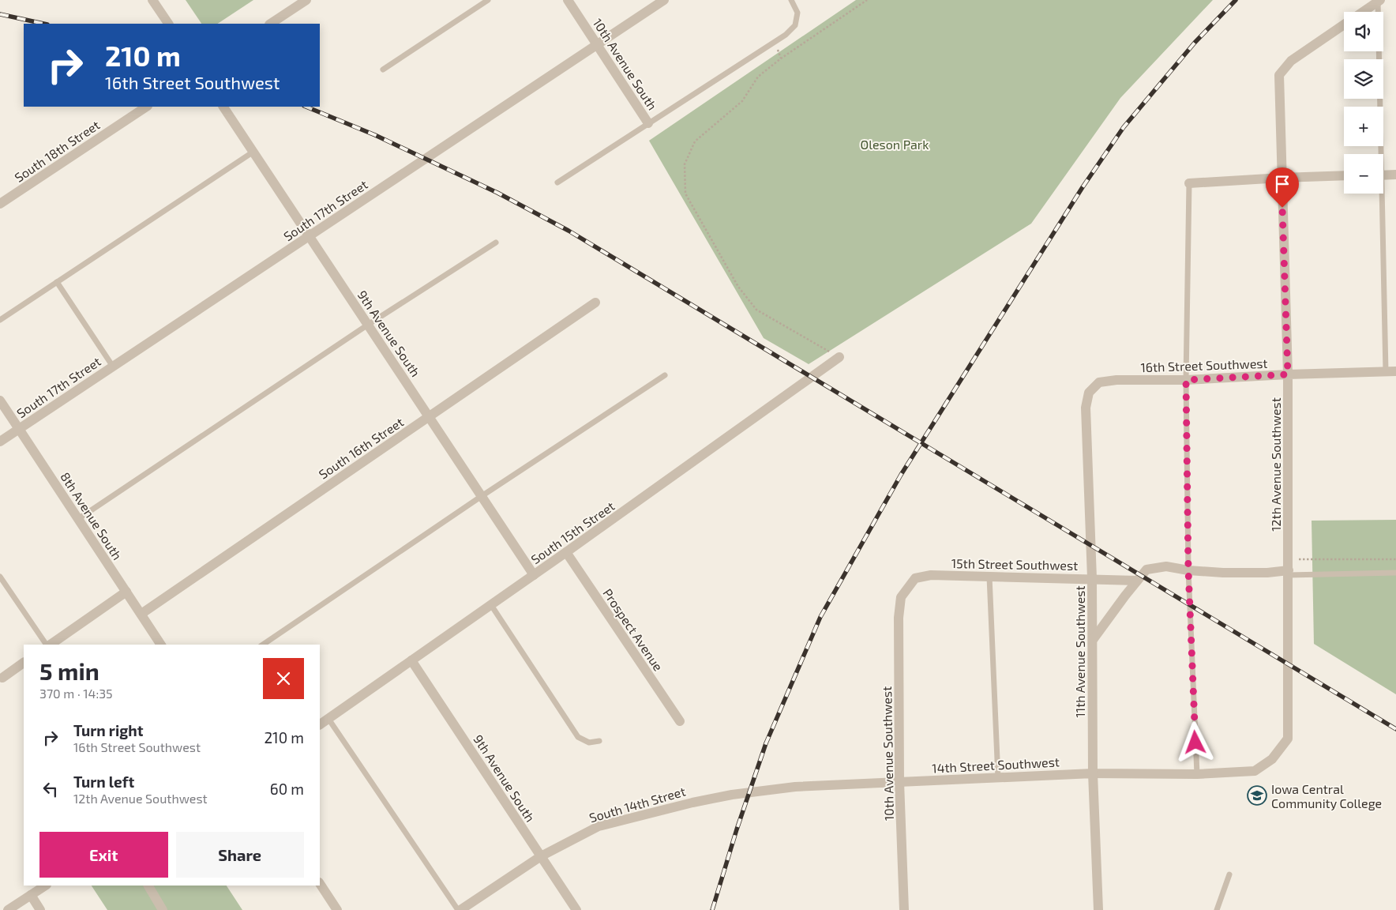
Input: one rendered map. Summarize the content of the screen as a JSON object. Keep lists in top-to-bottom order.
{
  "streets": {
    "street": [
      "10th Avenue South",
      "South 18th Street",
      "South 17th Street",
      "9th Avenue South",
      "16th Street Southwest",
      "South 16th Street",
      "12th Avenue Southwest",
      "8th Avenue South",
      "South 15th Street",
      "15th Street Southwest",
      "Prospect Avenue",
      "11th Avenue Southwest",
      "10th Avenue Southwest",
      "14th Street Southwest",
      "South 14th Street"
    ]
  },
  "crossings": [
    ["10th Avenue South", "South 17th Street"],
    ["South 17th Street", "9th Avenue South"],
    ["South 17th Street", "8th Avenue South"],
    ["9th Avenue South", "South 16th Street"],
    ["9th Avenue South", "South 15th Street"],
    ["9th Avenue South", "South 14th Street"],
    ["16th Street Southwest", "12th Avenue Southwest"],
    ["16th Street Southwest", "11th Avenue Southwest"],
    ["South 16th Street", "8th Avenue South"],
    ["12th Avenue Southwest", "14th Street Southwest"],
    ["South 15th Street", "Prospect Avenue"],
    ["15th Street Southwest", "11th Avenue Southwest"],
    ["15th Street Southwest", "10th Avenue Southwest"],
    ["11th Avenue Southwest", "14th Street Southwest"],
    ["10th Avenue Southwest", "14th Street Southwest"],
    ["14th Street Southwest", "South 14th Street"]
  ],
  "parks": ["Oleson Park"],
  "places": {
    "school or university": ["Iowa Central Community College"]
  },
  "page": {
    "map_buttons": ["+", "−"],
    "turn": ["210 m", "16th Street Southwest"],
    "heading": ["5 min", "370 m · 14:35"],
    "list": [
      {
        "name": "Turn right",
        "note": "16th Street Southwest",
        "value": "210 m"
      },
      {
        "name": "Turn left",
        "note": "12th Avenue Southwest",
        "value": "60 m"
      }
    ],
    "buttons": ["Exit", "Share"]
  }
}
